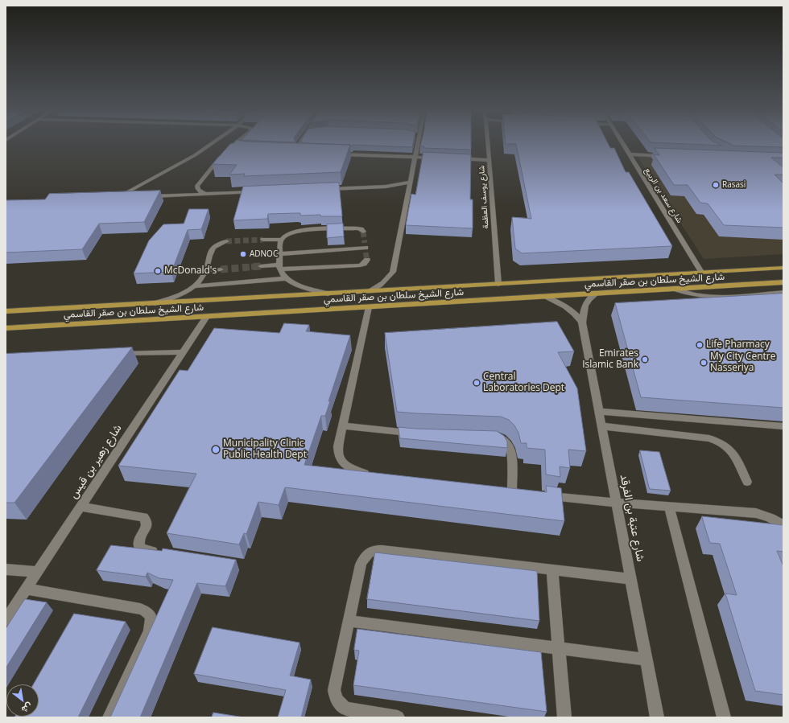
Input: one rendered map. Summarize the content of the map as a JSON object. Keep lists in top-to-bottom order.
{
  "streets": {
    "main road": ["شارع الشيخ سلطان بن صقر القاسمي"],
    "street": [
      "شارع سعد بن الربيع",
      "شارع يوسف العظمة",
      "شارع زهير بن قيس",
      "شارع عتبة بن الفرقد"
    ]
  },
  "crossings": [
    ["شارع سعد بن الربيع", "شارع الشيخ سلطان بن صقر القاسمي"],
    ["شارع يوسف العظمة", "شارع الشيخ سلطان بن صقر القاسمي"],
    ["شارع الشيخ سلطان بن صقر القاسمي", "شارع زهير بن قيس"],
    ["شارع الشيخ سلطان بن صقر القاسمي", "شارع عتبة بن الفرقد"]
  ],
  "places": [
    "Rasasi",
    "ADNOC",
    "McDonald's",
    "Life Pharmacy",
    "Emirates Islamic Bank",
    "My City Centre Nasseriya",
    "Central Laboratories Dept",
    "Municipality Clinic Public Health Dept"
  ],
  "north": "bottom right"
}
